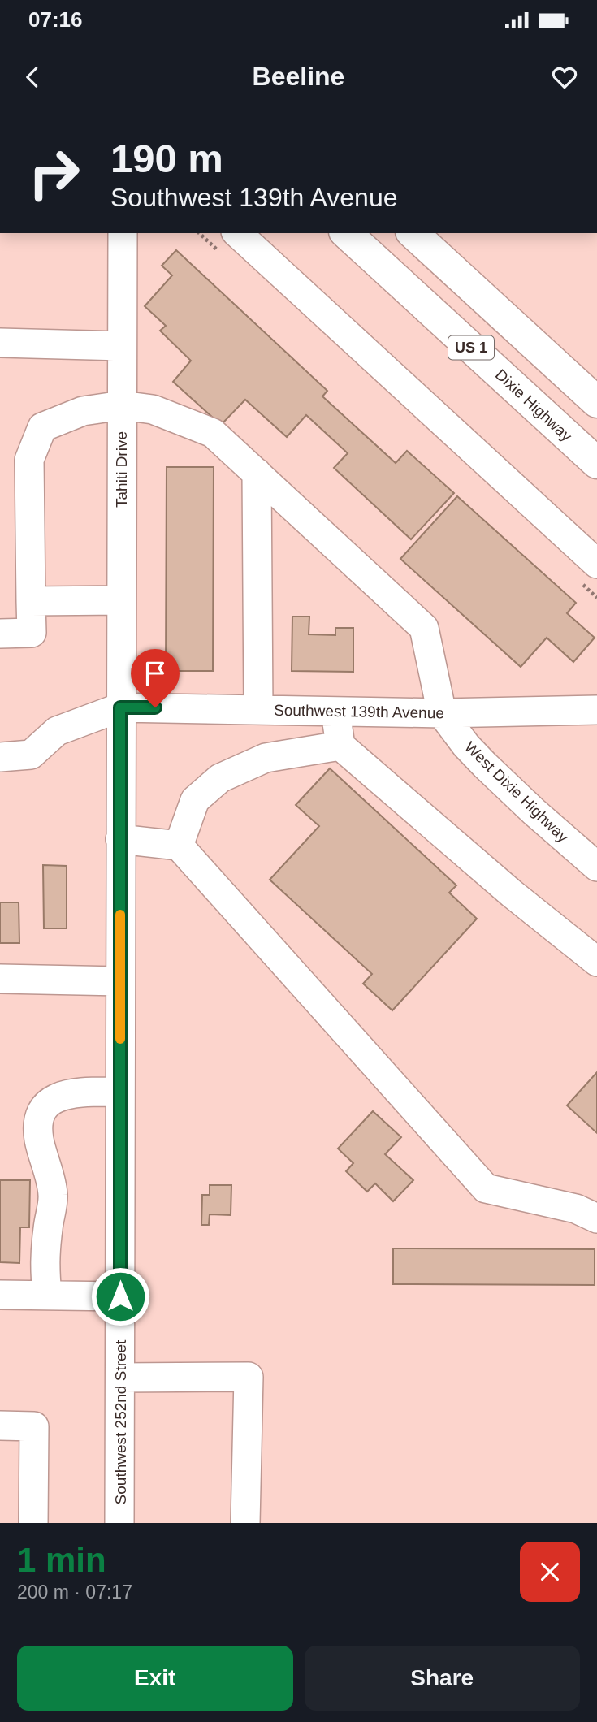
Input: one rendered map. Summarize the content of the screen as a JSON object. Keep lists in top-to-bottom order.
{
  "streets": {
    "highway": ["US 1", "Dixie Highway"],
    "street": [
      "Tahiti Drive",
      "Southwest 139th Avenue",
      "West Dixie Highway",
      "Southwest 252nd Street"
    ]
  },
  "crossings": [
    ["Tahiti Drive", "Southwest 139th Avenue"],
    ["Tahiti Drive", "Southwest 252nd Street"],
    ["Southwest 139th Avenue", "West Dixie Highway"],
    ["Southwest 139th Avenue", "Southwest 252nd Street"]
  ],
  "page": {
    "status": "07:16",
    "header": "Beeline",
    "turn": ["190 m", "Southwest 139th Avenue"],
    "heading": ["1 min", "200 m · 07:17"],
    "buttons": ["Exit", "Share"]
  }
}
